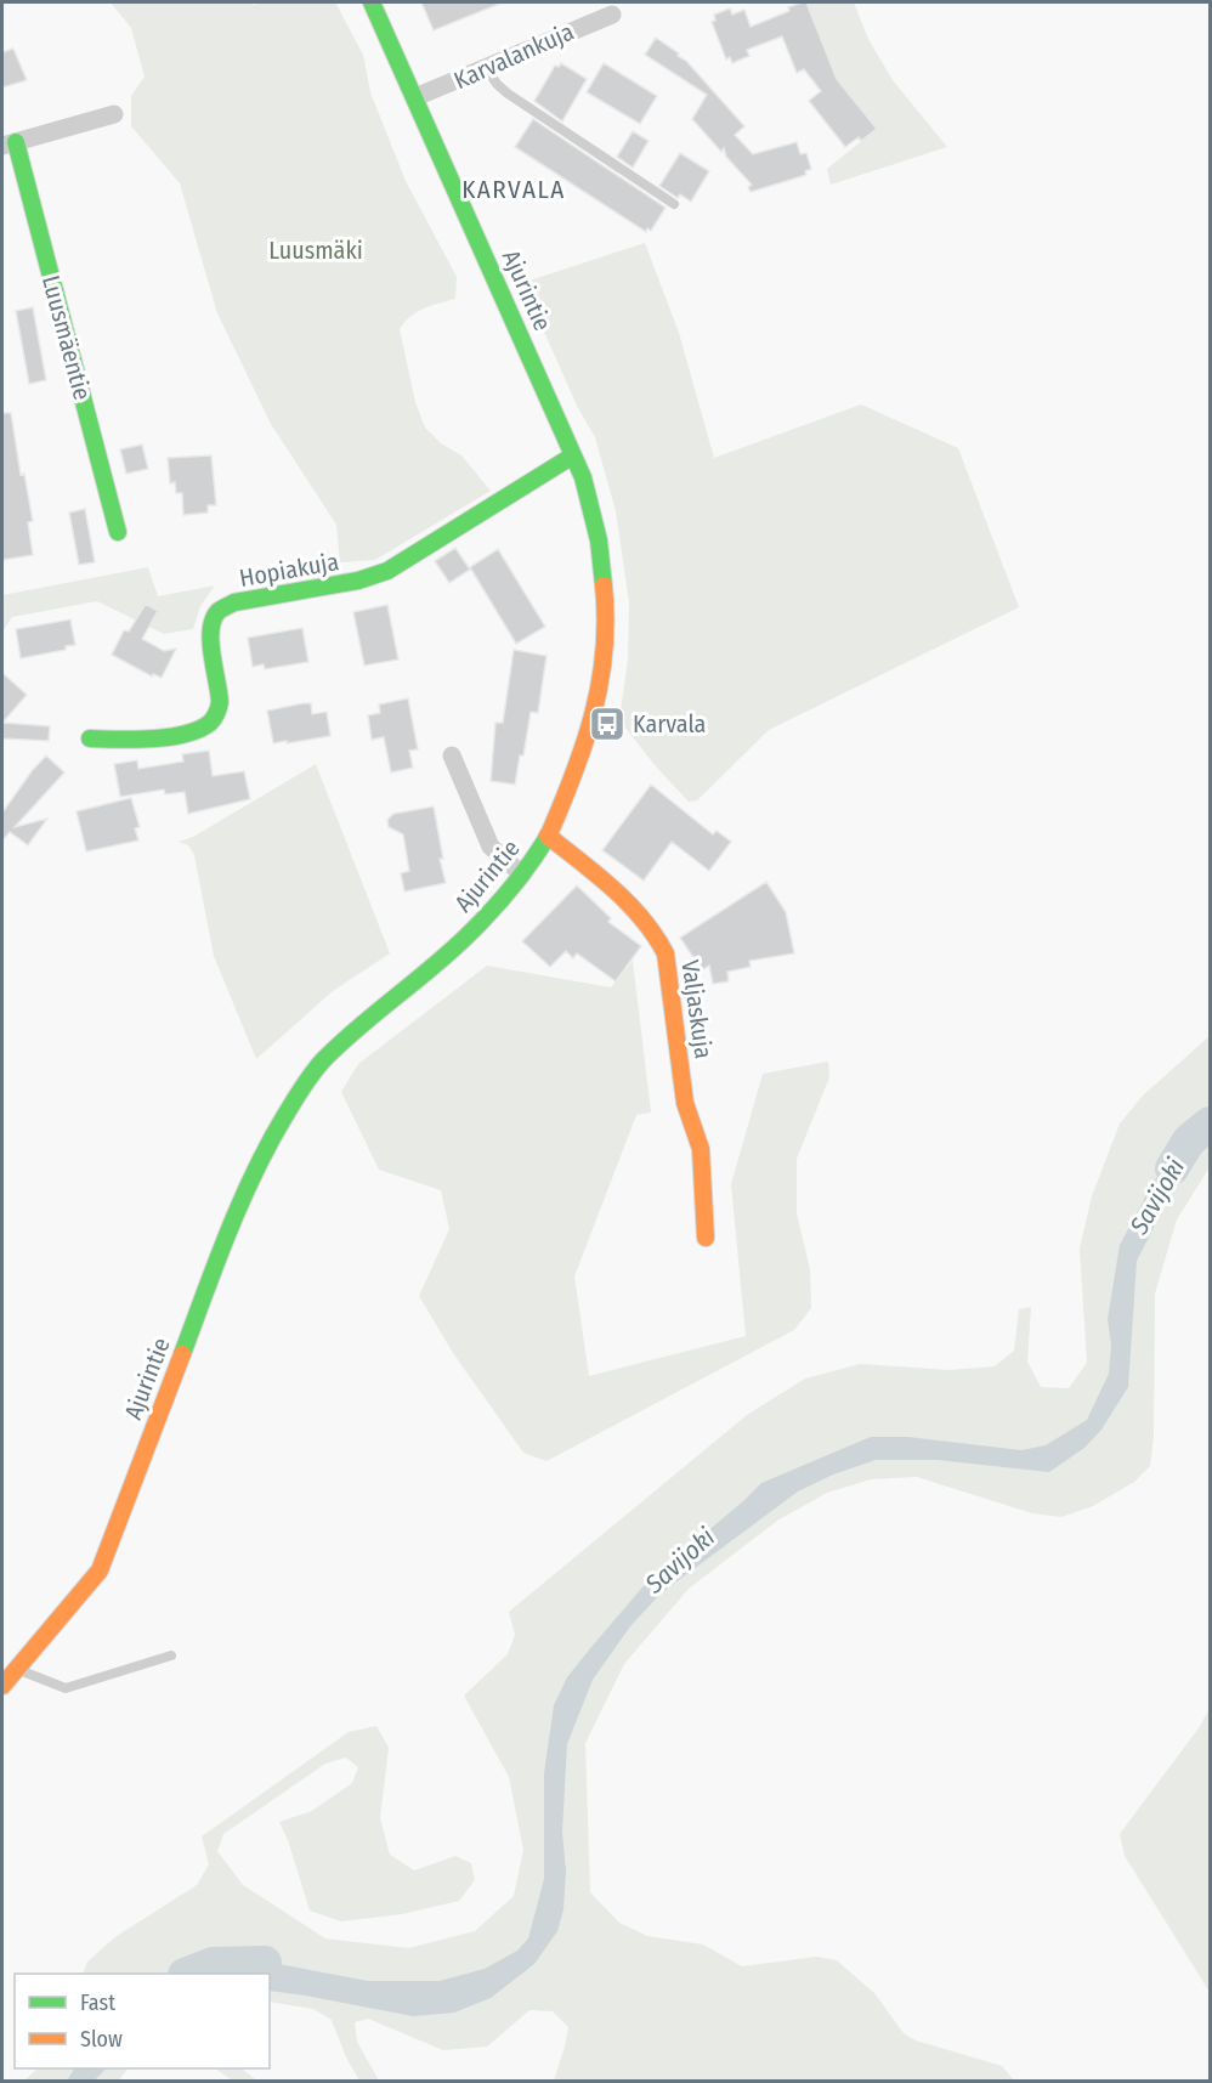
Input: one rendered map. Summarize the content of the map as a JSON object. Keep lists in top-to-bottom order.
{
  "streets": {
    "street": [
      "Karvalankuja",
      "Ajurintie",
      "Luusmäentie",
      "Hopiakuja",
      "Valjaskuja"
    ]
  },
  "crossings": [
    ["Karvalankuja", "Ajurintie"],
    ["Ajurintie", "Hopiakuja"],
    ["Ajurintie", "Valjaskuja"]
  ],
  "districts": ["KARVALA"],
  "water": ["Savijoki"],
  "parks": ["Luusmäki"],
  "places": {
    "bus stop": ["Karvala"]
  },
  "legend": ["Fast", "Slow"]
}
